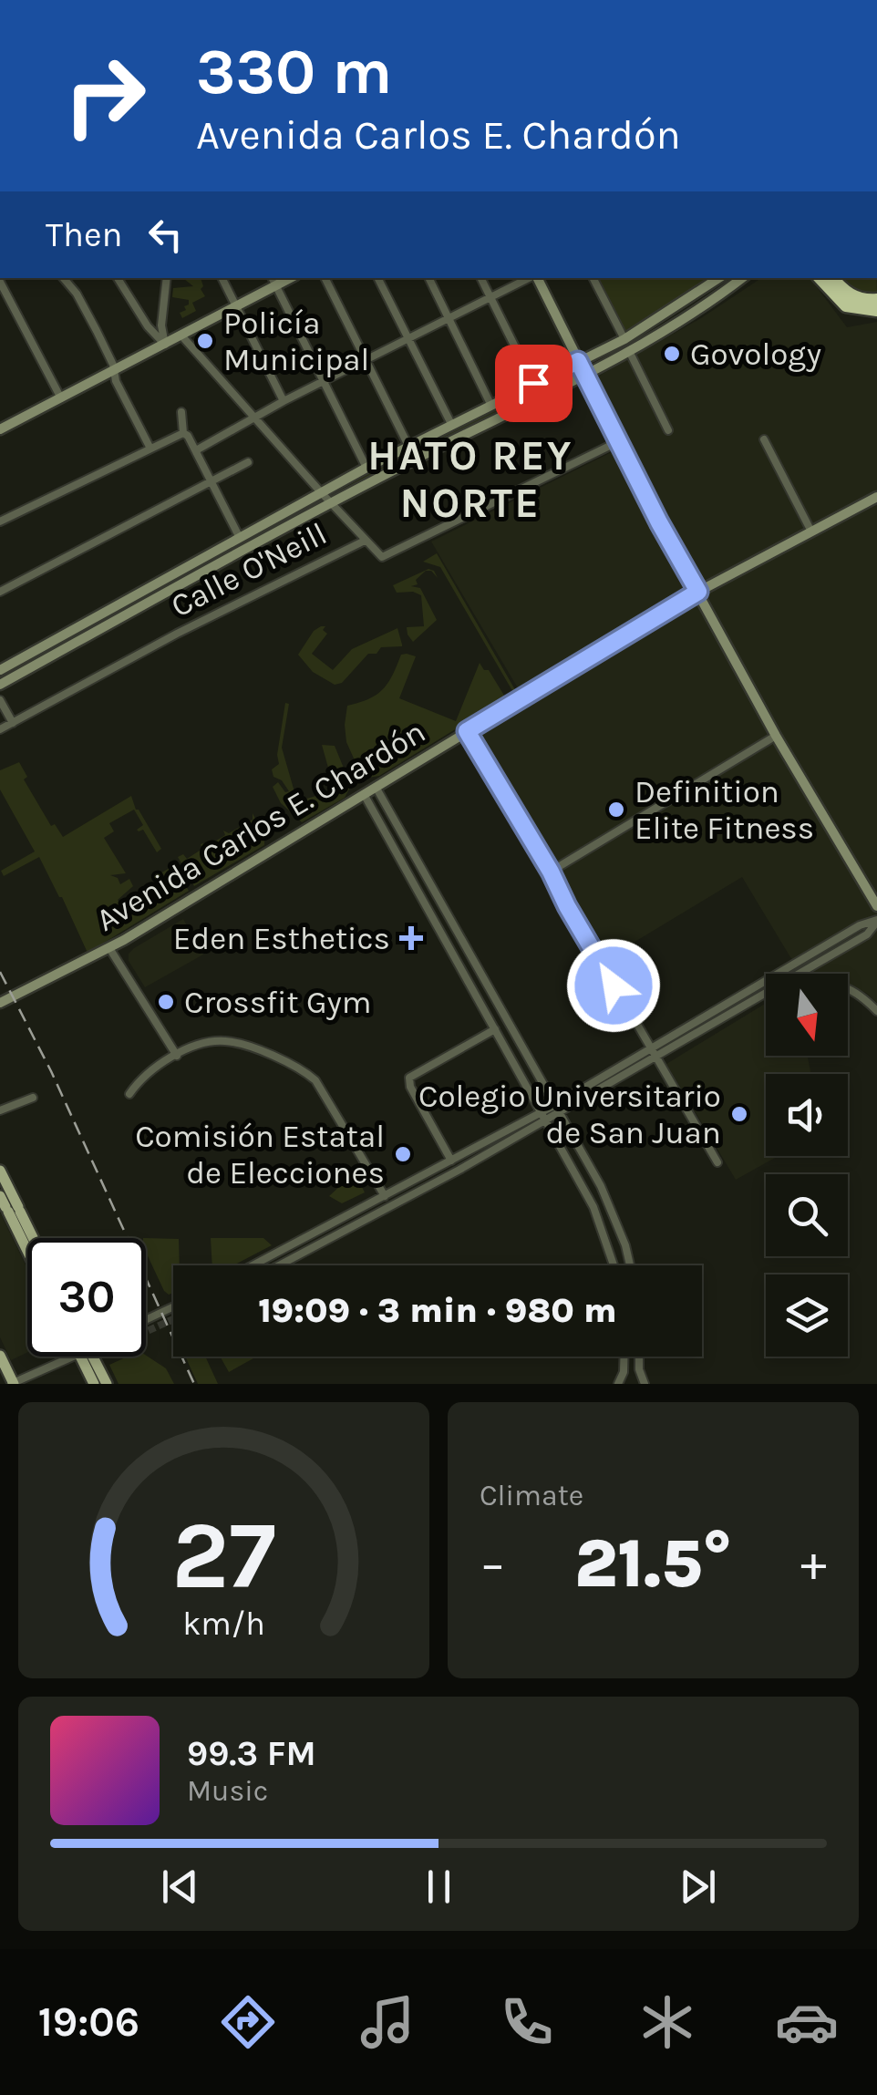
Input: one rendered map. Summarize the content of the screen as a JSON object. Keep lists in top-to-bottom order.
{
  "streets": {
    "street": ["Calle O'Neill", "Avenida Carlos E. Chardón"]
  },
  "districts": ["HATO REY NORTE"],
  "places": {
    "other": [
      "Policía Municipal",
      "Govology",
      "Definition Elite Fitness",
      "Crossfit Gym",
      "Colegio Universitario de San Juan",
      "Comisión Estatal de Elecciones"
    ],
    "health": ["Eden Esthetics"]
  },
  "north": "bottom",
  "page": {
    "turn": ["330 m", "Avenida Carlos E. Chardón"],
    "then": "Then",
    "limit": "30",
    "trip": "19:09 · 3 min · 980 m",
    "tile": "Climate",
    "heat": ["−", "21.5°", "+"],
    "song": ["99.3 FM", "Music"],
    "tabs": "19:06",
    "gauge": ["27", "km/h"]
  }
}
